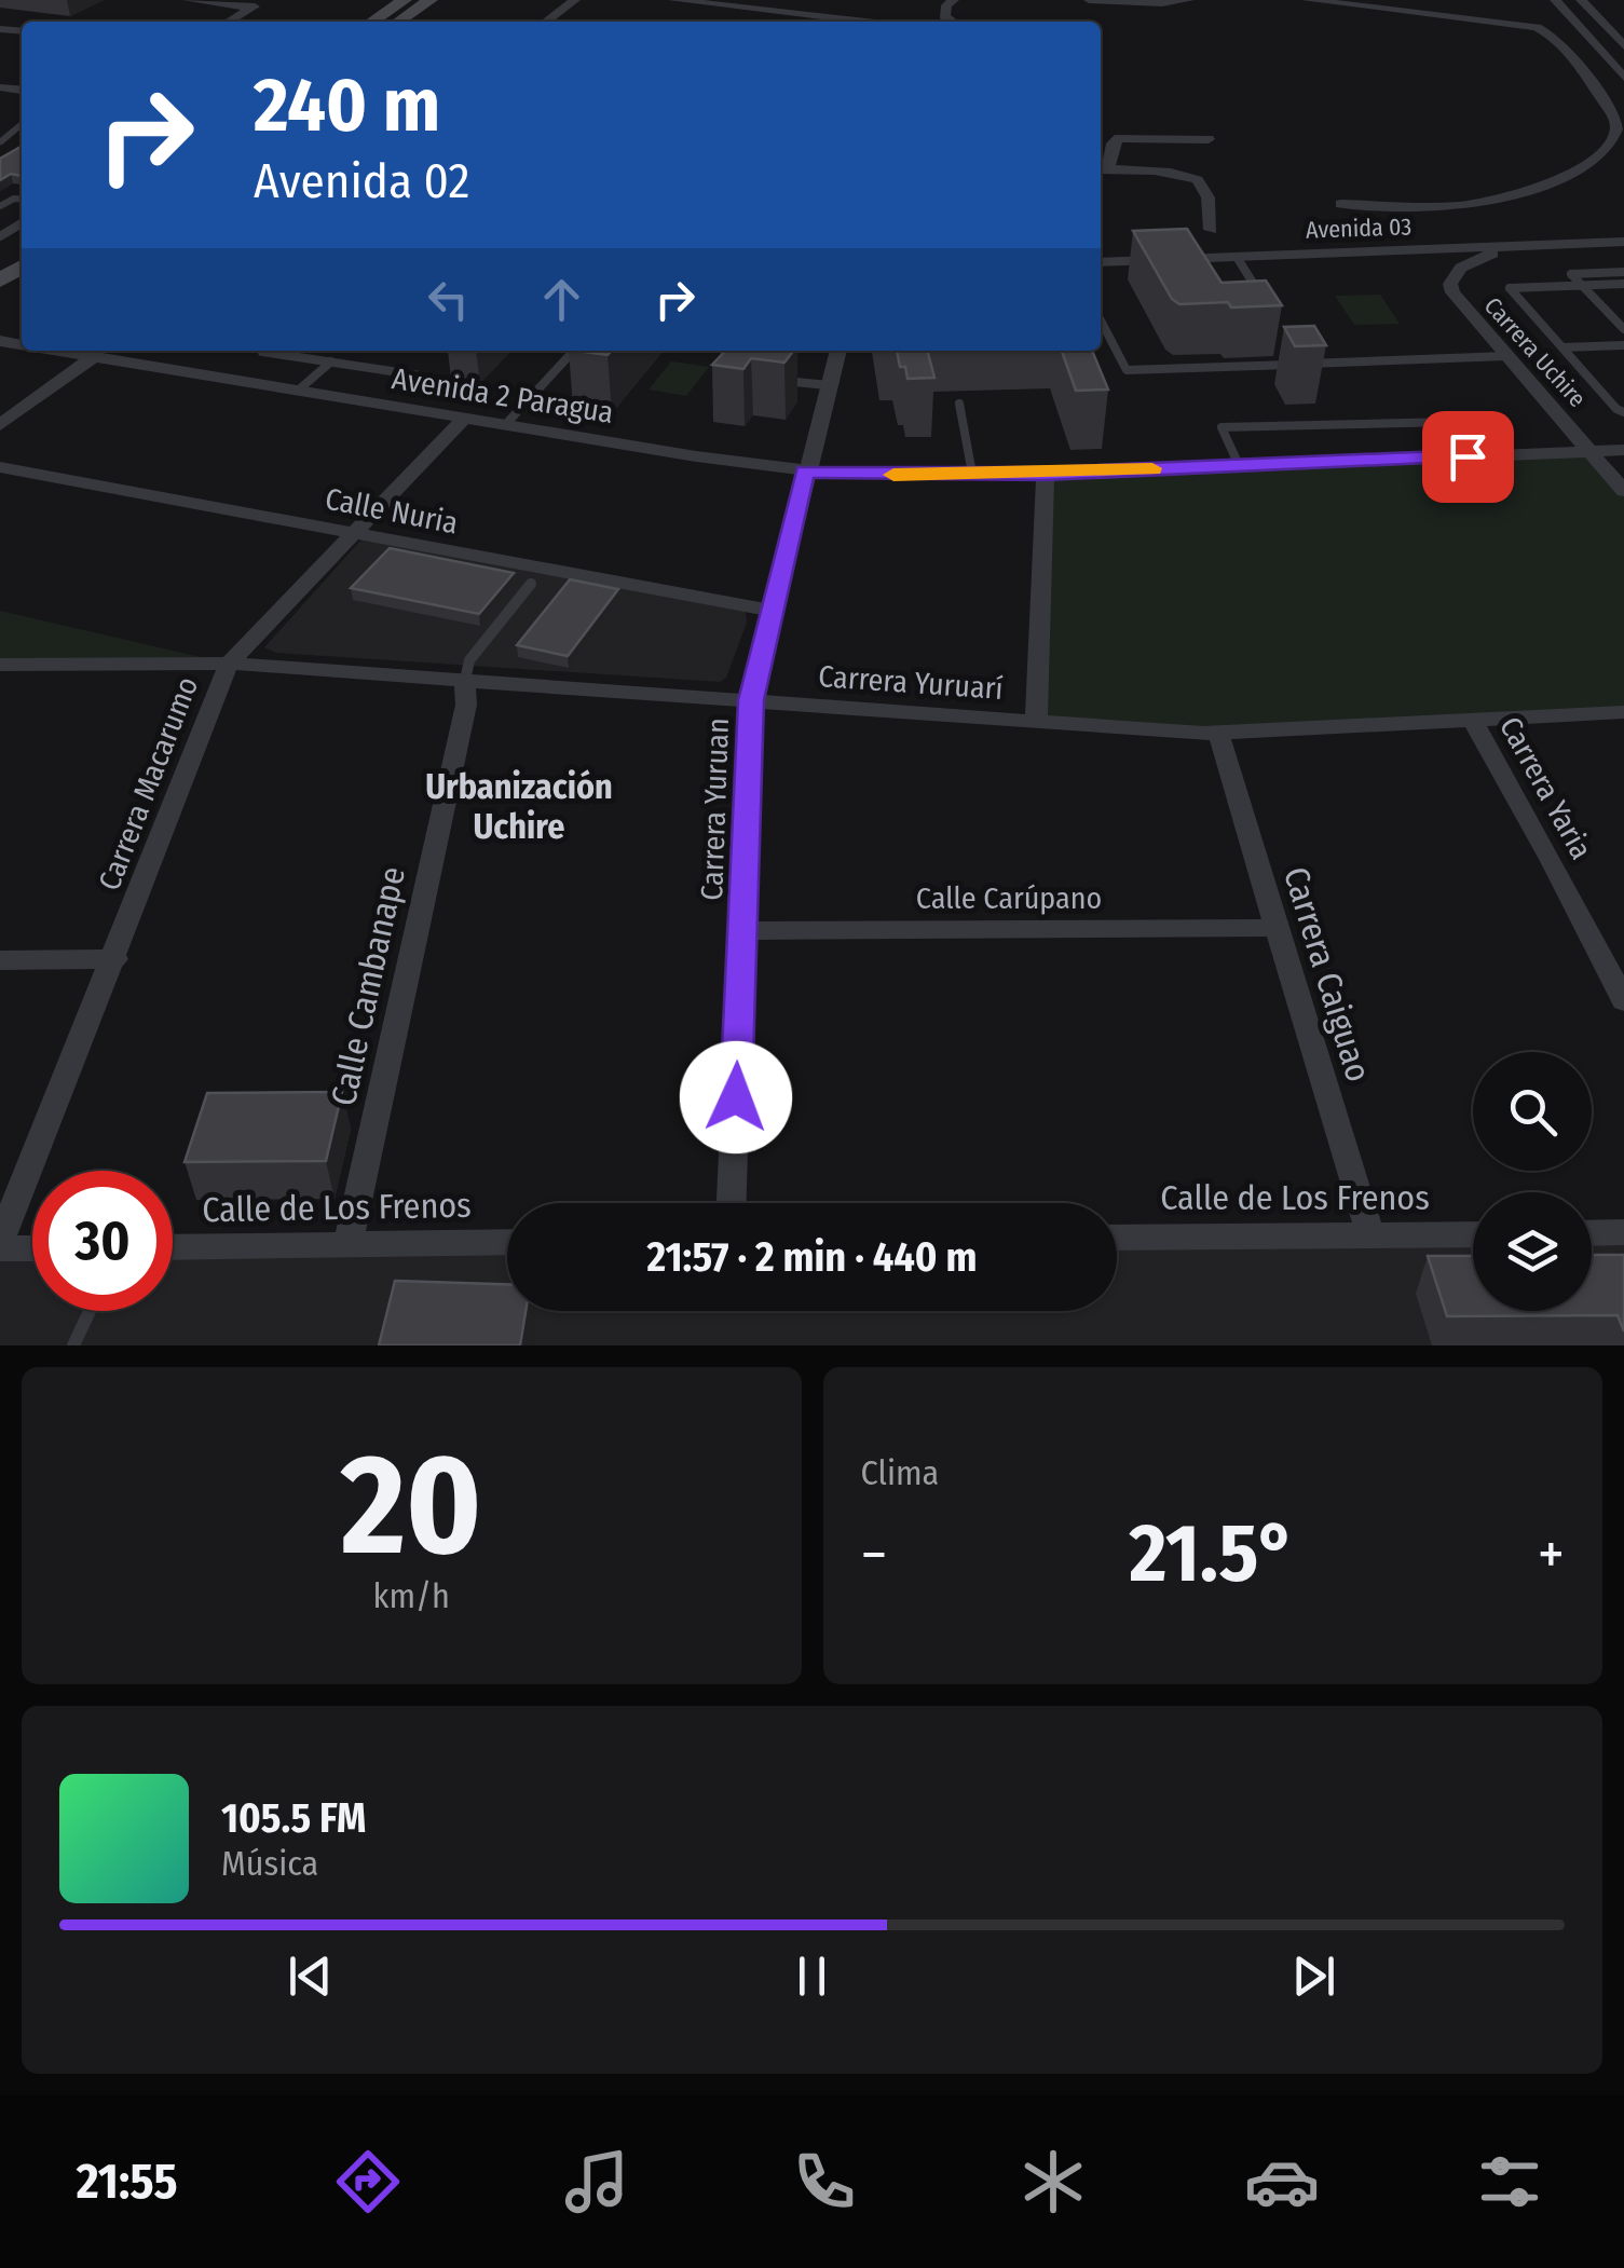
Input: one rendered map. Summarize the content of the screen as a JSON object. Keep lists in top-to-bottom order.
{
  "streets": {
    "street": [
      "Avenida 03",
      "Carrera Uchire",
      "Avenida 2 Paragua",
      "Calle Nuria",
      "Carrera Yuruarí",
      "Carrera Macarumo",
      "Carrera Yaria",
      "Carrera Yuruan",
      "Calle Carúpano",
      "Carrera Caiguao",
      "Calle Cambanape",
      "Calle de Los Frenos"
    ]
  },
  "crossings": [
    ["Avenida 03", "Carrera Uchire"],
    ["Carrera Uchire", "Avenida 2 Paragua"],
    ["Avenida 2 Paragua", "Carrera Macarumo"],
    ["Avenida 2 Paragua", "Carrera Yuruan"],
    ["Calle Nuria", "Carrera Macarumo"],
    ["Calle Nuria", "Carrera Yuruan"],
    ["Carrera Yuruarí", "Carrera Macarumo"],
    ["Carrera Yuruarí", "Carrera Yaria"],
    ["Carrera Yuruarí", "Carrera Yuruan"],
    ["Carrera Yuruarí", "Carrera Caiguao"],
    ["Carrera Yuruarí", "Calle Cambanape"],
    ["Carrera Yuruan", "Calle Carúpano"],
    ["Calle Carúpano", "Carrera Caiguao"],
    ["Carrera Caiguao", "Calle de Los Frenos"],
    ["Calle Cambanape", "Calle de Los Frenos"]
  ],
  "districts": ["Urbanización Uchire"],
  "page": {
    "turn": ["240 m", "Avenida 02"],
    "limit": "30",
    "trip": "21:57 · 2 min · 440 m",
    "tile": [
      ["20", "km/h"],
      "Clima"
    ],
    "heat": ["−", "21.5°", "+"],
    "song": ["105.5 FM", "Música"],
    "tabs": "21:55"
  }
}
